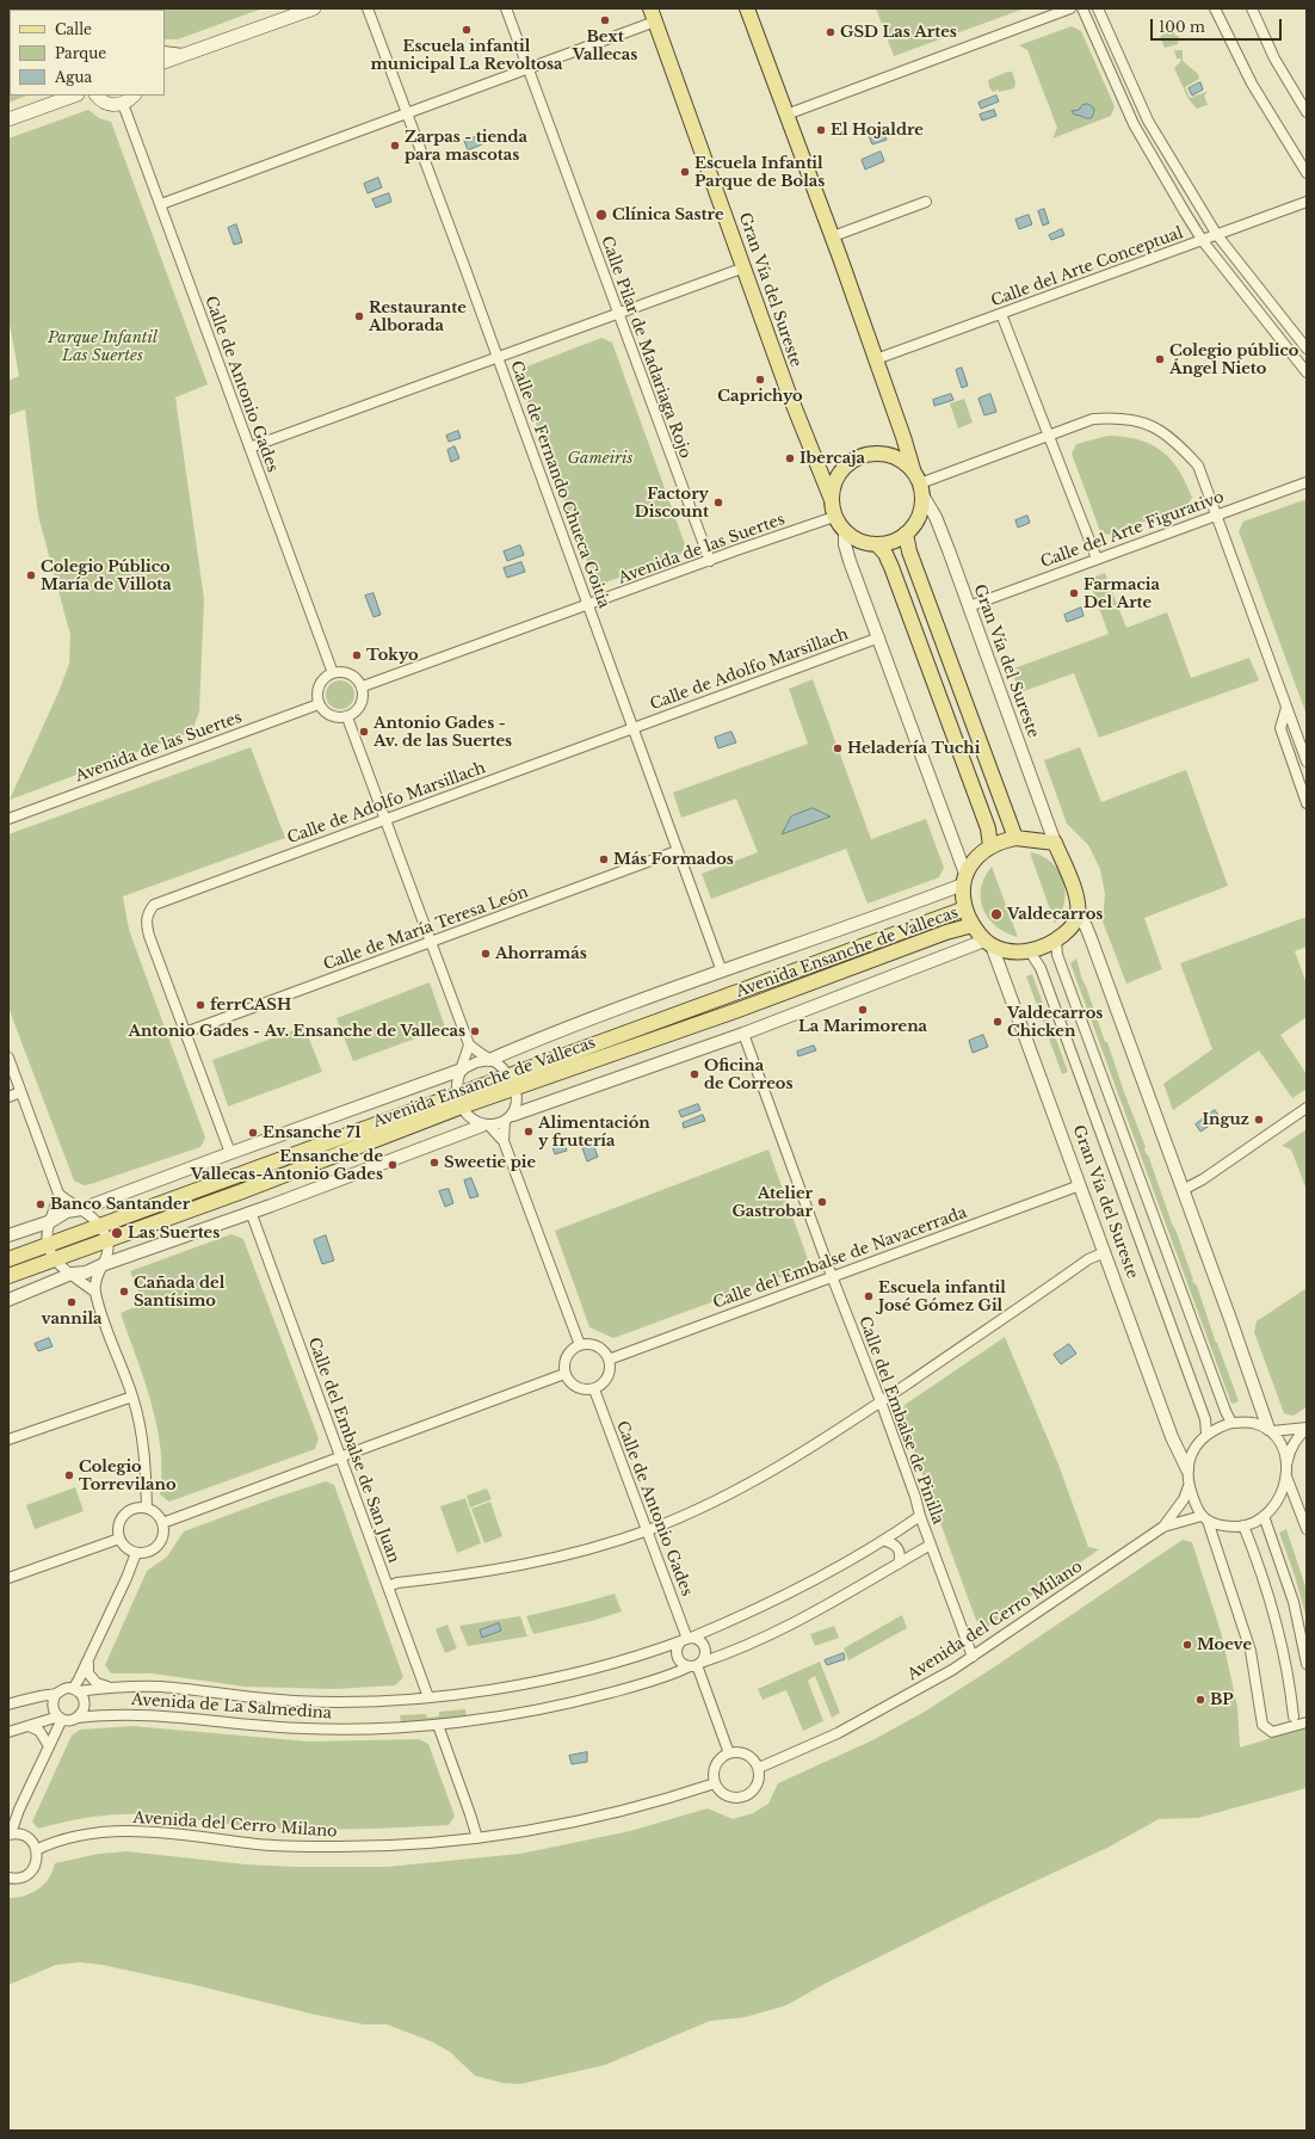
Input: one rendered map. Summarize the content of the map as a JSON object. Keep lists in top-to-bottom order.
{
  "streets": {
    "main road": ["Gran Vía del Sureste", "Avenida Ensanche de Vallecas"],
    "street": [
      "Calle del Arte Conceptual",
      "Calle Pilar de Madariaga Rojo",
      "Calle de Antonio Gades",
      "Calle de Fernando Chueca Goitia",
      "Calle del Arte Figurativo",
      "Avenida de las Suertes",
      "Calle de Adolfo Marsillach",
      "Calle de María Teresa León",
      "Calle del Embalse de Navacerrada",
      "Calle del Embalse de Pinilla",
      "Calle del Embalse de San Juan",
      "Avenida del Cerro Milano",
      "Avenida de La Salmedina"
    ]
  },
  "crossings": [
    ["Gran Vía del Sureste", "Calle del Arte Figurativo"],
    ["Gran Vía del Sureste", "Avenida de las Suertes"],
    ["Gran Vía del Sureste", "Avenida Ensanche de Vallecas"],
    ["Gran Vía del Sureste", "Calle del Embalse de Navacerrada"],
    ["Gran Vía del Sureste", "Avenida del Cerro Milano"],
    ["Calle Pilar de Madariaga Rojo", "Avenida de las Suertes"],
    ["Calle de Antonio Gades", "Avenida de las Suertes"],
    ["Calle de Antonio Gades", "Calle del Embalse de Navacerrada"],
    ["Calle de Antonio Gades", "Avenida de La Salmedina"],
    ["Calle de Fernando Chueca Goitia", "Avenida de las Suertes"],
    ["Calle de Fernando Chueca Goitia", "Calle de Adolfo Marsillach"],
    ["Calle de Fernando Chueca Goitia", "Calle de María Teresa León"],
    ["Calle de Fernando Chueca Goitia", "Avenida Ensanche de Vallecas"],
    ["Calle de Adolfo Marsillach", "Calle de María Teresa León"],
    ["Calle de Adolfo Marsillach", "Avenida Ensanche de Vallecas"],
    ["Calle del Embalse de Navacerrada", "Calle del Embalse de Pinilla"],
    ["Calle del Embalse de Pinilla", "Avenida del Cerro Milano"],
    ["Calle del Embalse de Pinilla", "Avenida de La Salmedina"],
    ["Calle del Embalse de San Juan", "Avenida de La Salmedina"]
  ],
  "parks": ["Parque Infantil Las Suertes", "Gameiris"],
  "places": [
    "Bext Vallecas",
    "Escuela infantil municipal La Revoltosa",
    "GSD Las Artes",
    "El Hojaldre",
    "Zarpas - tienda para mascotas",
    "Escuela Infantil Parque de Bolas",
    "Clínica Sastre",
    "Restaurante Alborada",
    "Colegio público Ángel Nieto",
    "Caprichyo",
    "Ibercaja",
    "Factory Discount",
    "Colegio Público María de Villota",
    "Farmacia Del Arte",
    "Tokyo",
    "Antonio Gades - Av. de las Suertes",
    "Heladería Tuchi",
    "Más Formados",
    "Valdecarros",
    "Ahorramás",
    "ferrCASH",
    "La Marimorena",
    "Valdecarros Chicken",
    "Antonio Gades - Av. Ensanche de Vallecas",
    "Oficina de Correos",
    "Inguz",
    "Alimentación y frutería",
    "Ensanche 71",
    "Sweetie pie",
    "Ensanche de Vallecas-Antonio Gades",
    "Atelier Gastrobar",
    "Banco Santander",
    "Las Suertes",
    "Cañada del Santísimo",
    "Escuela infantil José Gómez Gil",
    "vannila",
    "Colegio Torrevilano",
    "Moeve",
    "BP"
  ],
  "legend": ["Calle", "Parque", "Agua"],
  "scale_bar": "100 m"
}
